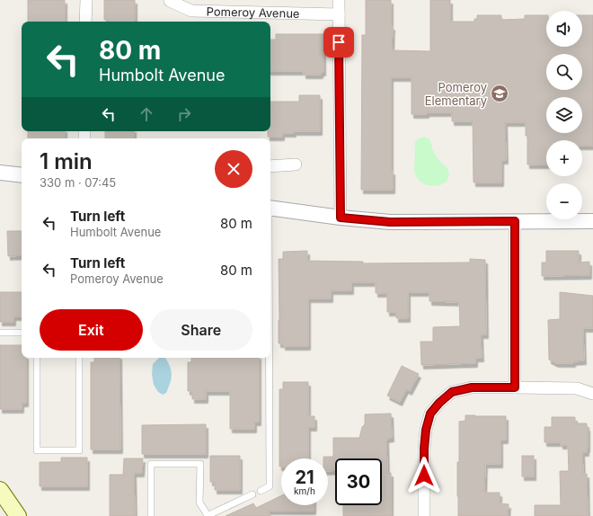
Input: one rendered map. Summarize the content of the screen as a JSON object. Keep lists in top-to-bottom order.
{
  "streets": {
    "street": ["Pomeroy Avenue"]
  },
  "places": {
    "school or university": ["Pomeroy Elementary"]
  },
  "page": {
    "map_buttons": ["+", "−"],
    "turn": ["80 m", "Humbolt Avenue"],
    "heading": ["1 min", "330 m · 07:45"],
    "list": [
      {
        "name": "Turn left",
        "note": "Humbolt Avenue",
        "value": "80 m"
      },
      {
        "name": "Turn left",
        "note": "Pomeroy Avenue",
        "value": "80 m"
      }
    ],
    "buttons": ["Exit", "Share"],
    "speed": "21 km/h",
    "limit": "30"
  }
}
